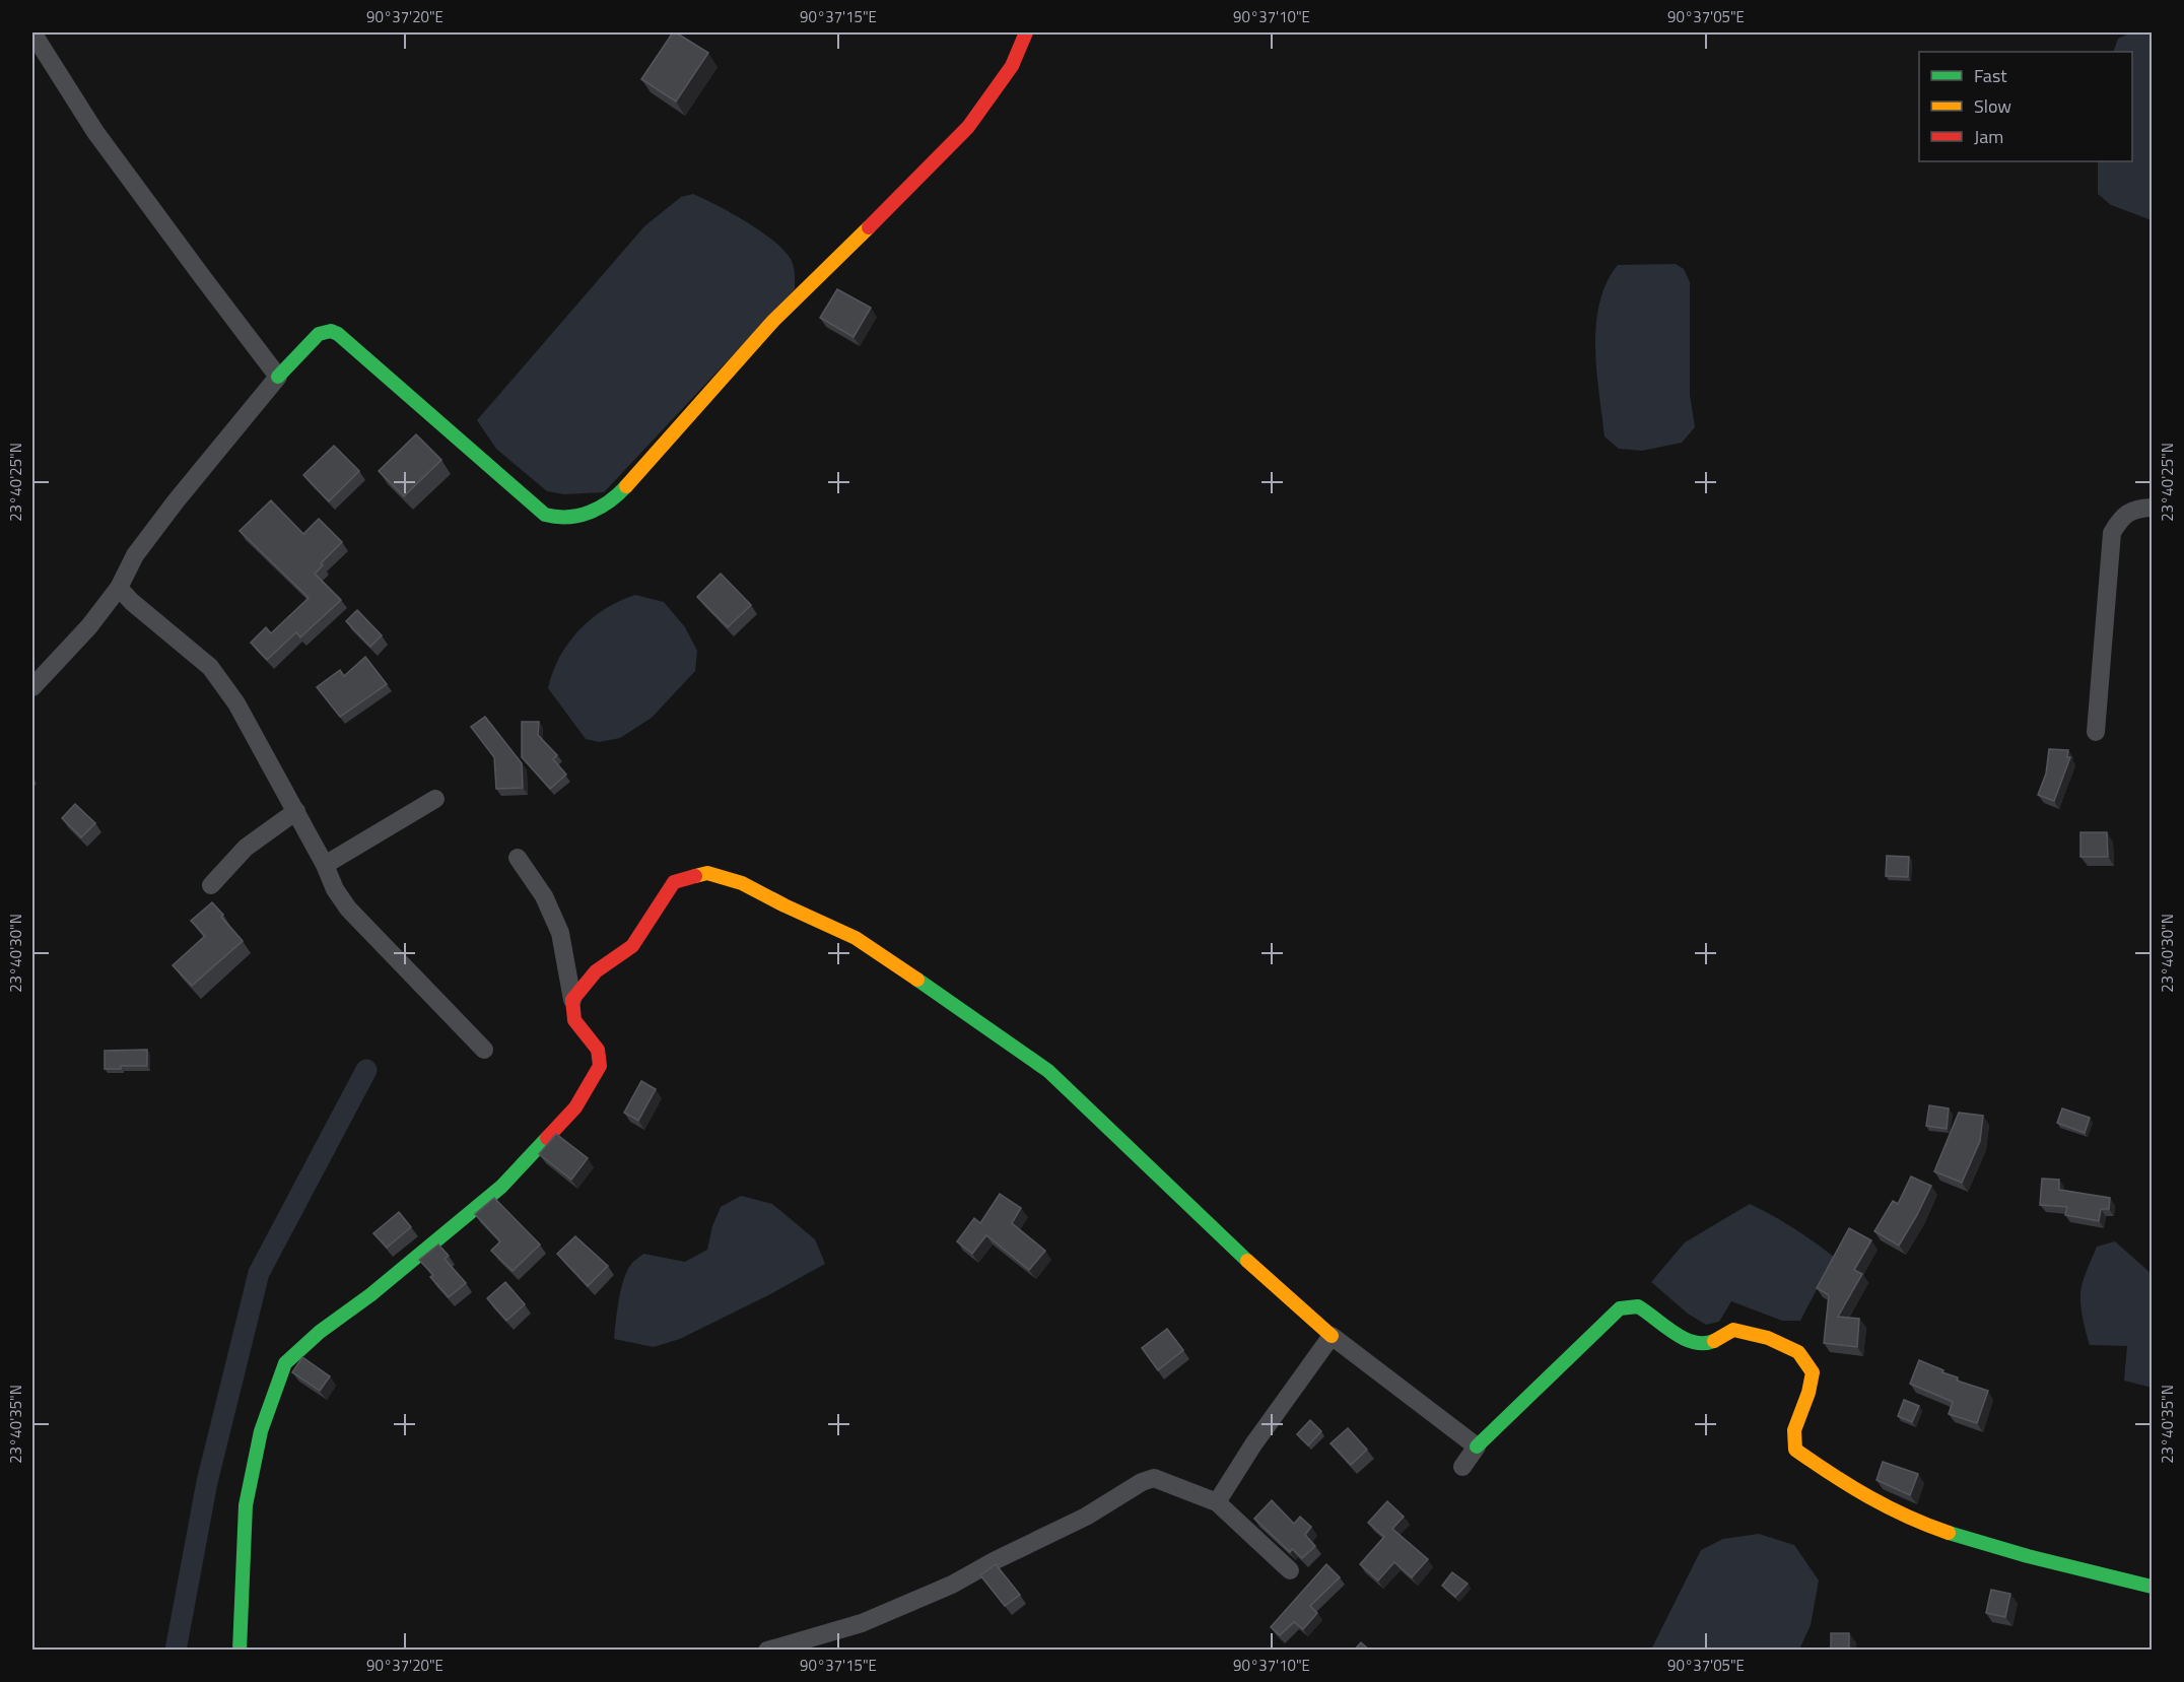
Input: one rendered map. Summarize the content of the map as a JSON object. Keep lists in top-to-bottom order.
{
  "legend": ["Fast", "Slow", "Jam"],
  "coordinates": [
    "90°37'20\"E",
    "90°37'15\"E",
    "90°37'10\"E",
    "90°37'05\"E",
    "23°40'25\"N",
    "23°40'30\"N",
    "23°40'35\"N"
  ]
}
